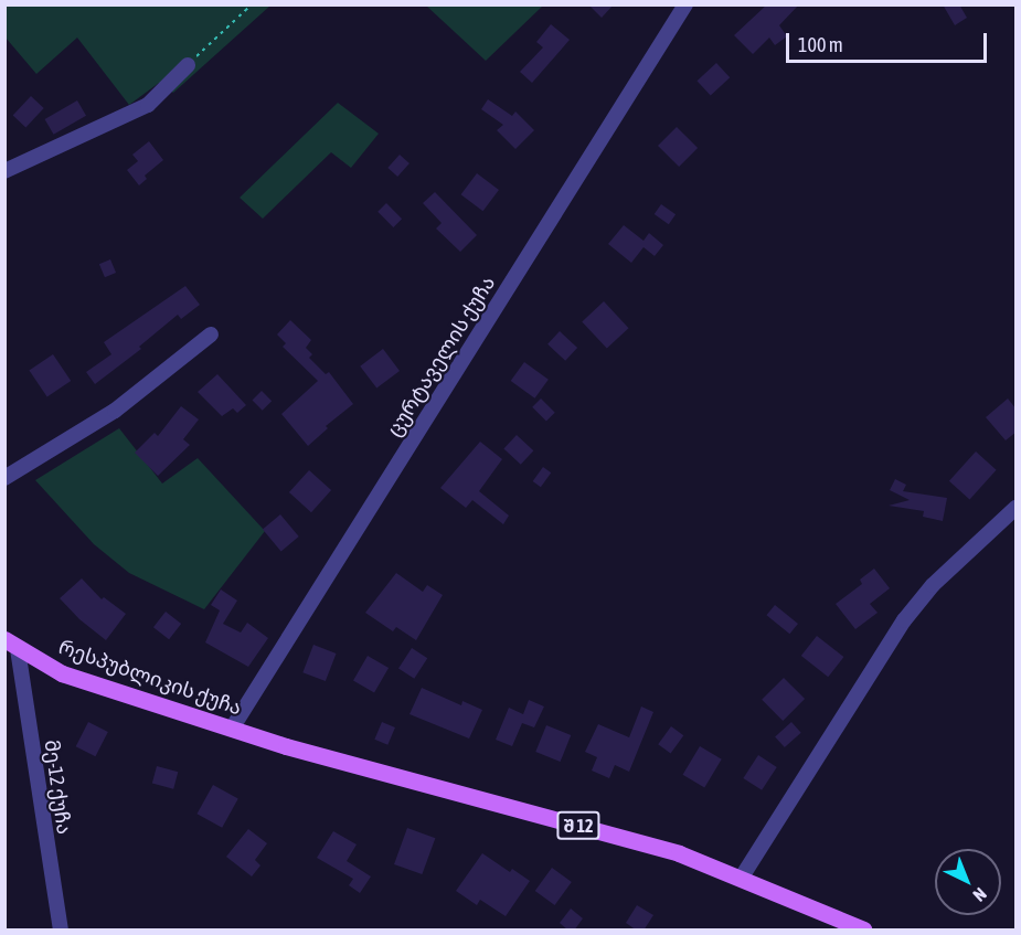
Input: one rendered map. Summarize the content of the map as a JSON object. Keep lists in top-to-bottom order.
{
  "streets": {
    "main road": ["რესპუბლიკის ქუჩა", "შ 12"],
    "street": ["ცურტაველის ქუჩა", "მე-12 ქუჩა"]
  },
  "crossings": [
    ["ცურტაველის ქუჩა", "რესპუბლიკის ქუჩა"],
    ["რესპუბლიკის ქუჩა", "მე-12 ქუჩა"],
    ["რესპუბლიკის ქუჩა", "შ 12"]
  ],
  "scale_bar": "100 m",
  "north": "bottom right"
}
